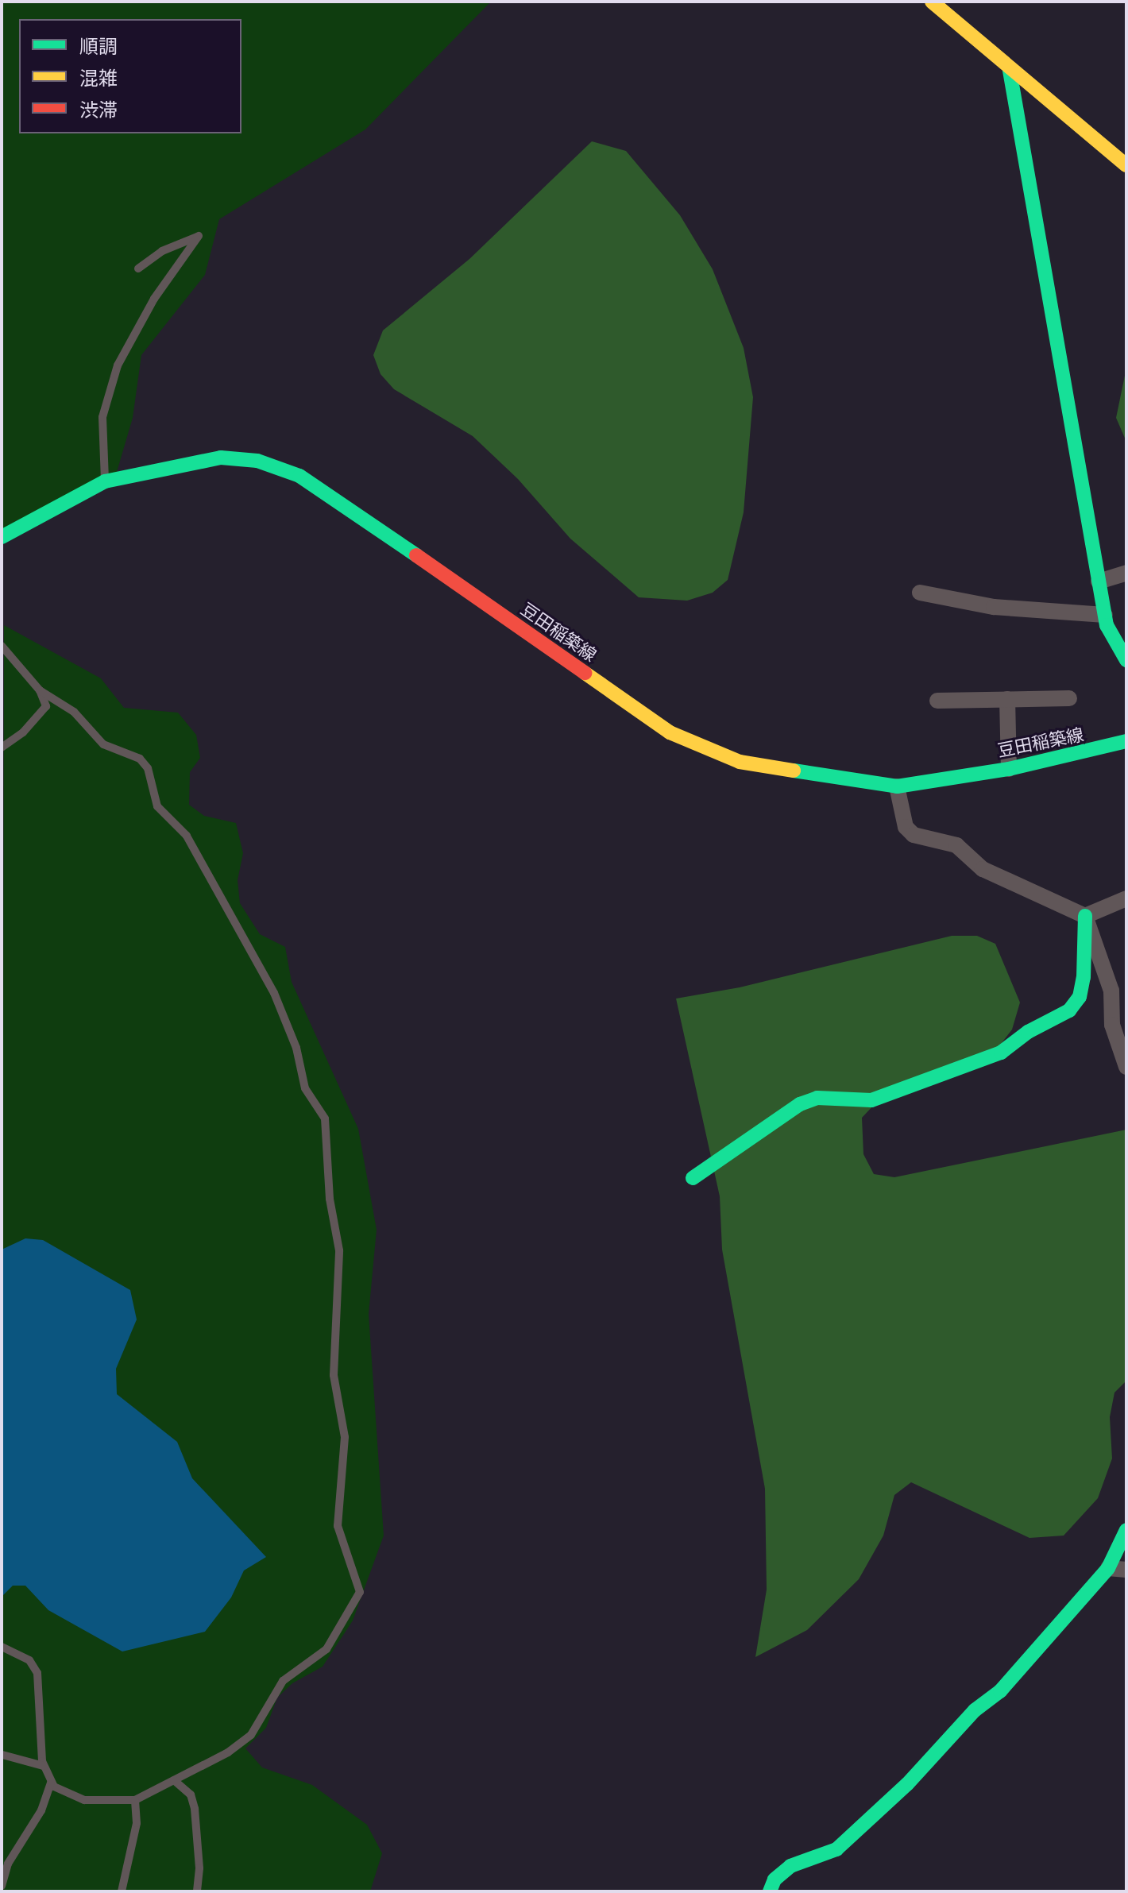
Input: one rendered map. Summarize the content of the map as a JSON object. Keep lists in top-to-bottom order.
{
  "streets": {
    "street": ["豆田稲築線"]
  },
  "legend": ["順調", "混雑", "渋滞"]
}
